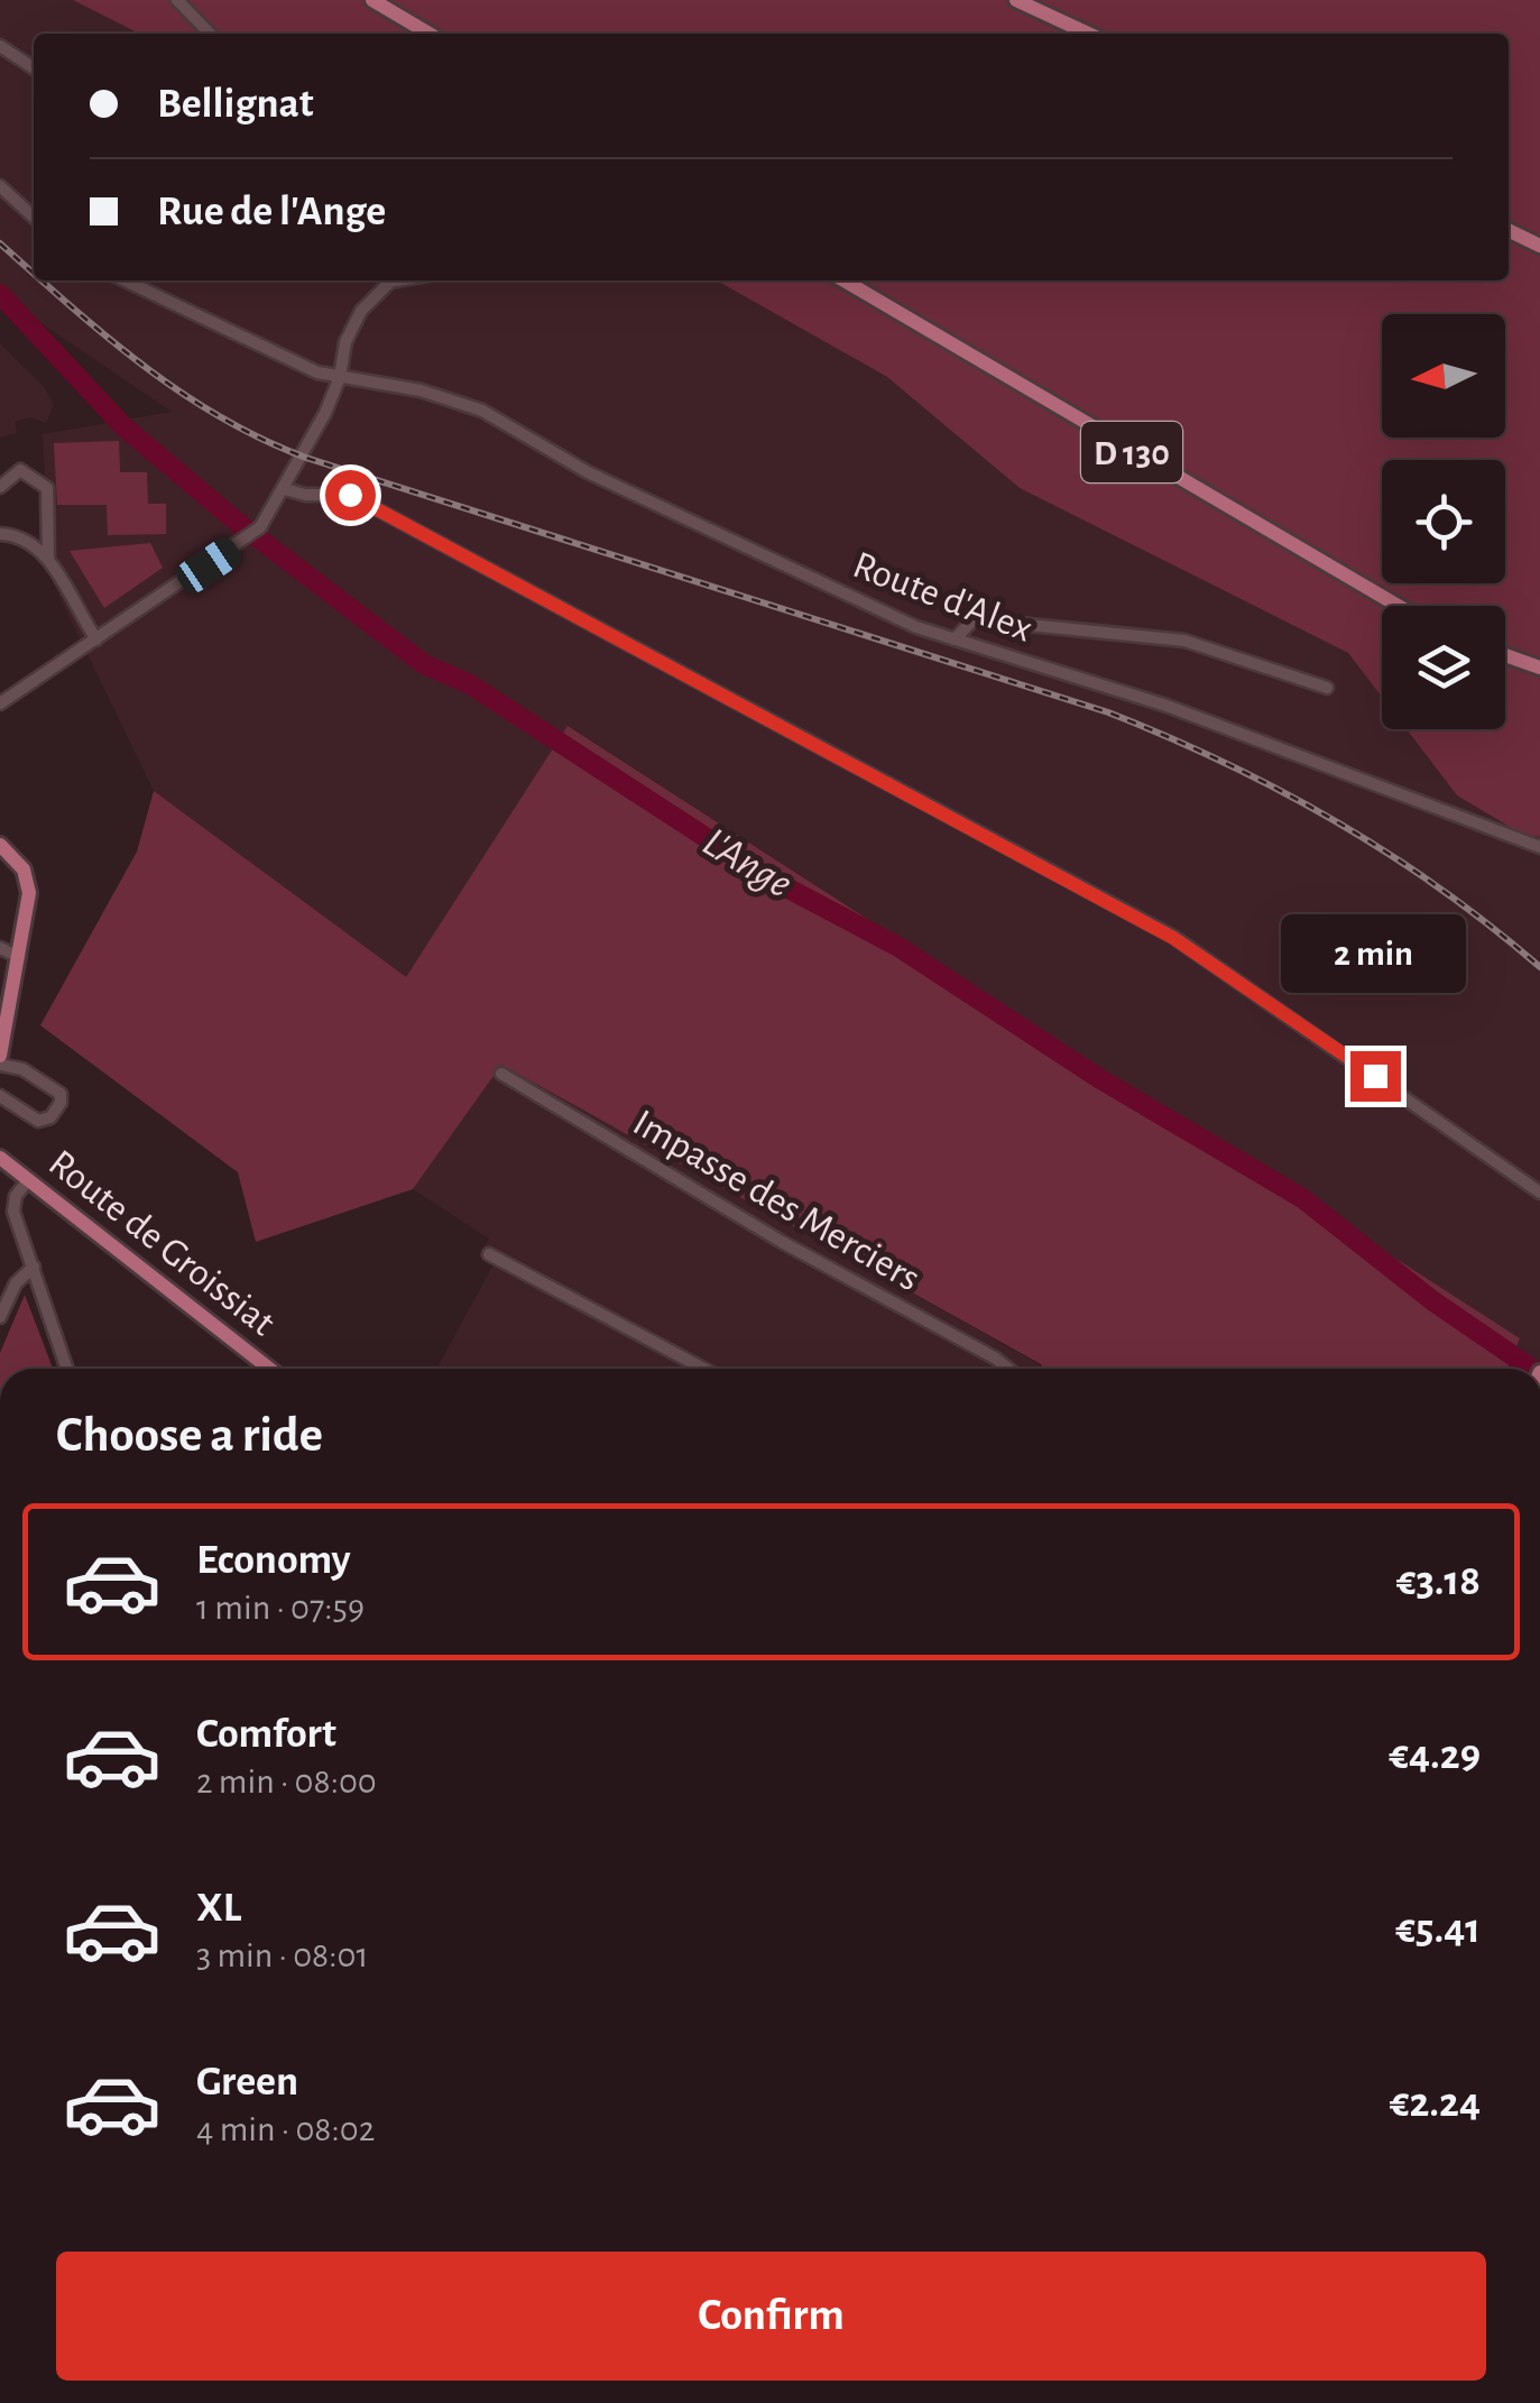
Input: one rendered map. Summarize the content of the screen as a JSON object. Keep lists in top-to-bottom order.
{
  "streets": {
    "main road": ["D 130", "Route de Groissiat"],
    "street": ["Route d'Alex", "Impasse des Merciers"]
  },
  "water": ["L'Ange"],
  "north": "left",
  "page": {
    "banner": ["Bellignat", "Rue de l'Ange"],
    "bubble": "2 min",
    "heading": "Choose a ride",
    "list": [
      {
        "name": "Economy",
        "note": "1 min · 07:59",
        "value": "€3.18"
      },
      {
        "name": "Comfort",
        "note": "2 min · 08:00",
        "value": "€4.29"
      },
      {
        "name": "XL",
        "note": "3 min · 08:01",
        "value": "€5.41"
      },
      {
        "name": "Green",
        "note": "4 min · 08:02",
        "value": "€2.24"
      }
    ],
    "buttons": "Confirm"
  }
}
